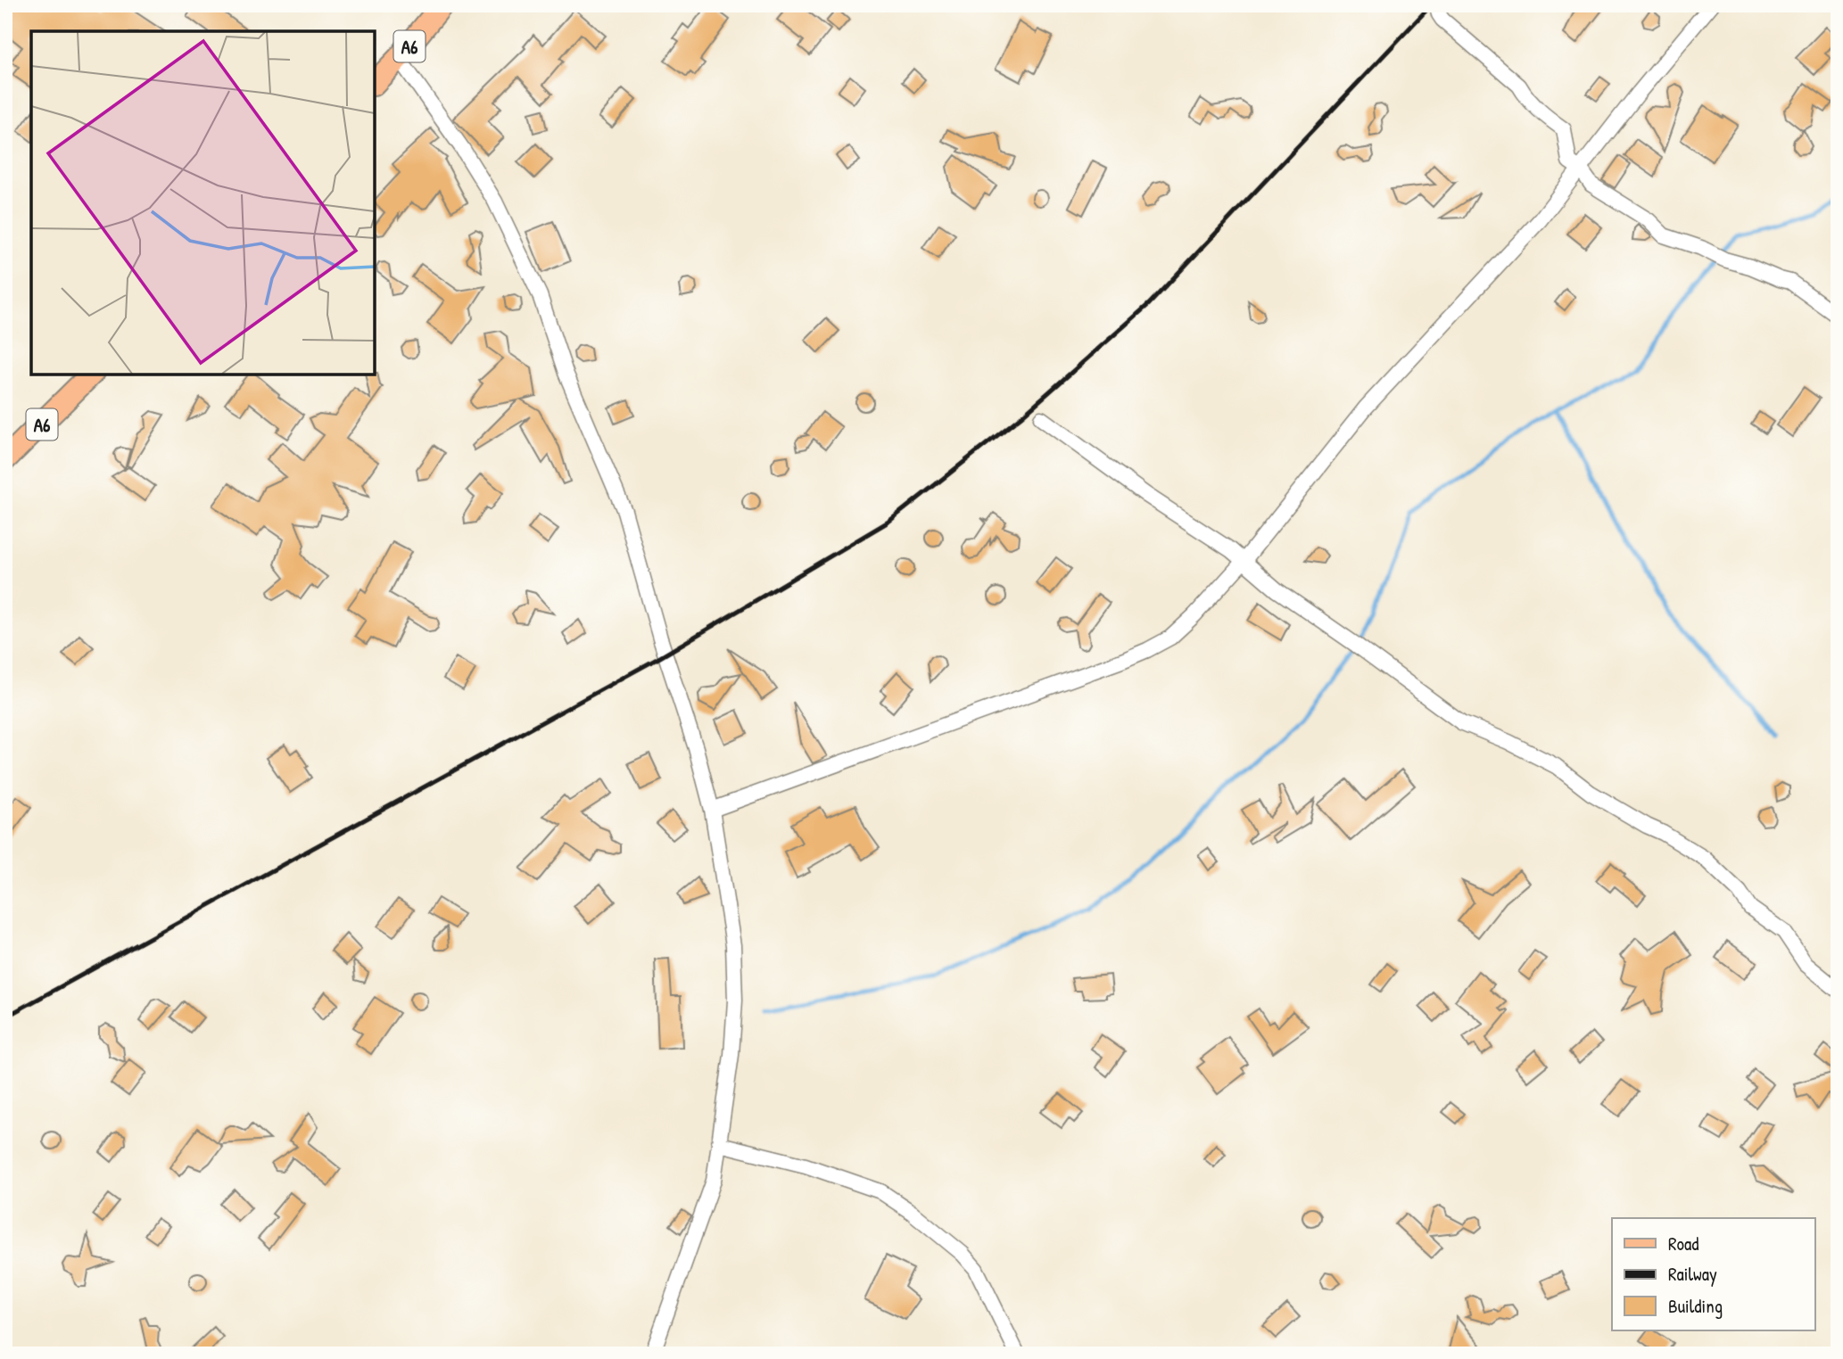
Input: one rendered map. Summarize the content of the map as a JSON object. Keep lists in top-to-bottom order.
{
  "streets": {
    "main road": ["A6"]
  },
  "legend": ["Road", "Railway", "Building"]
}
